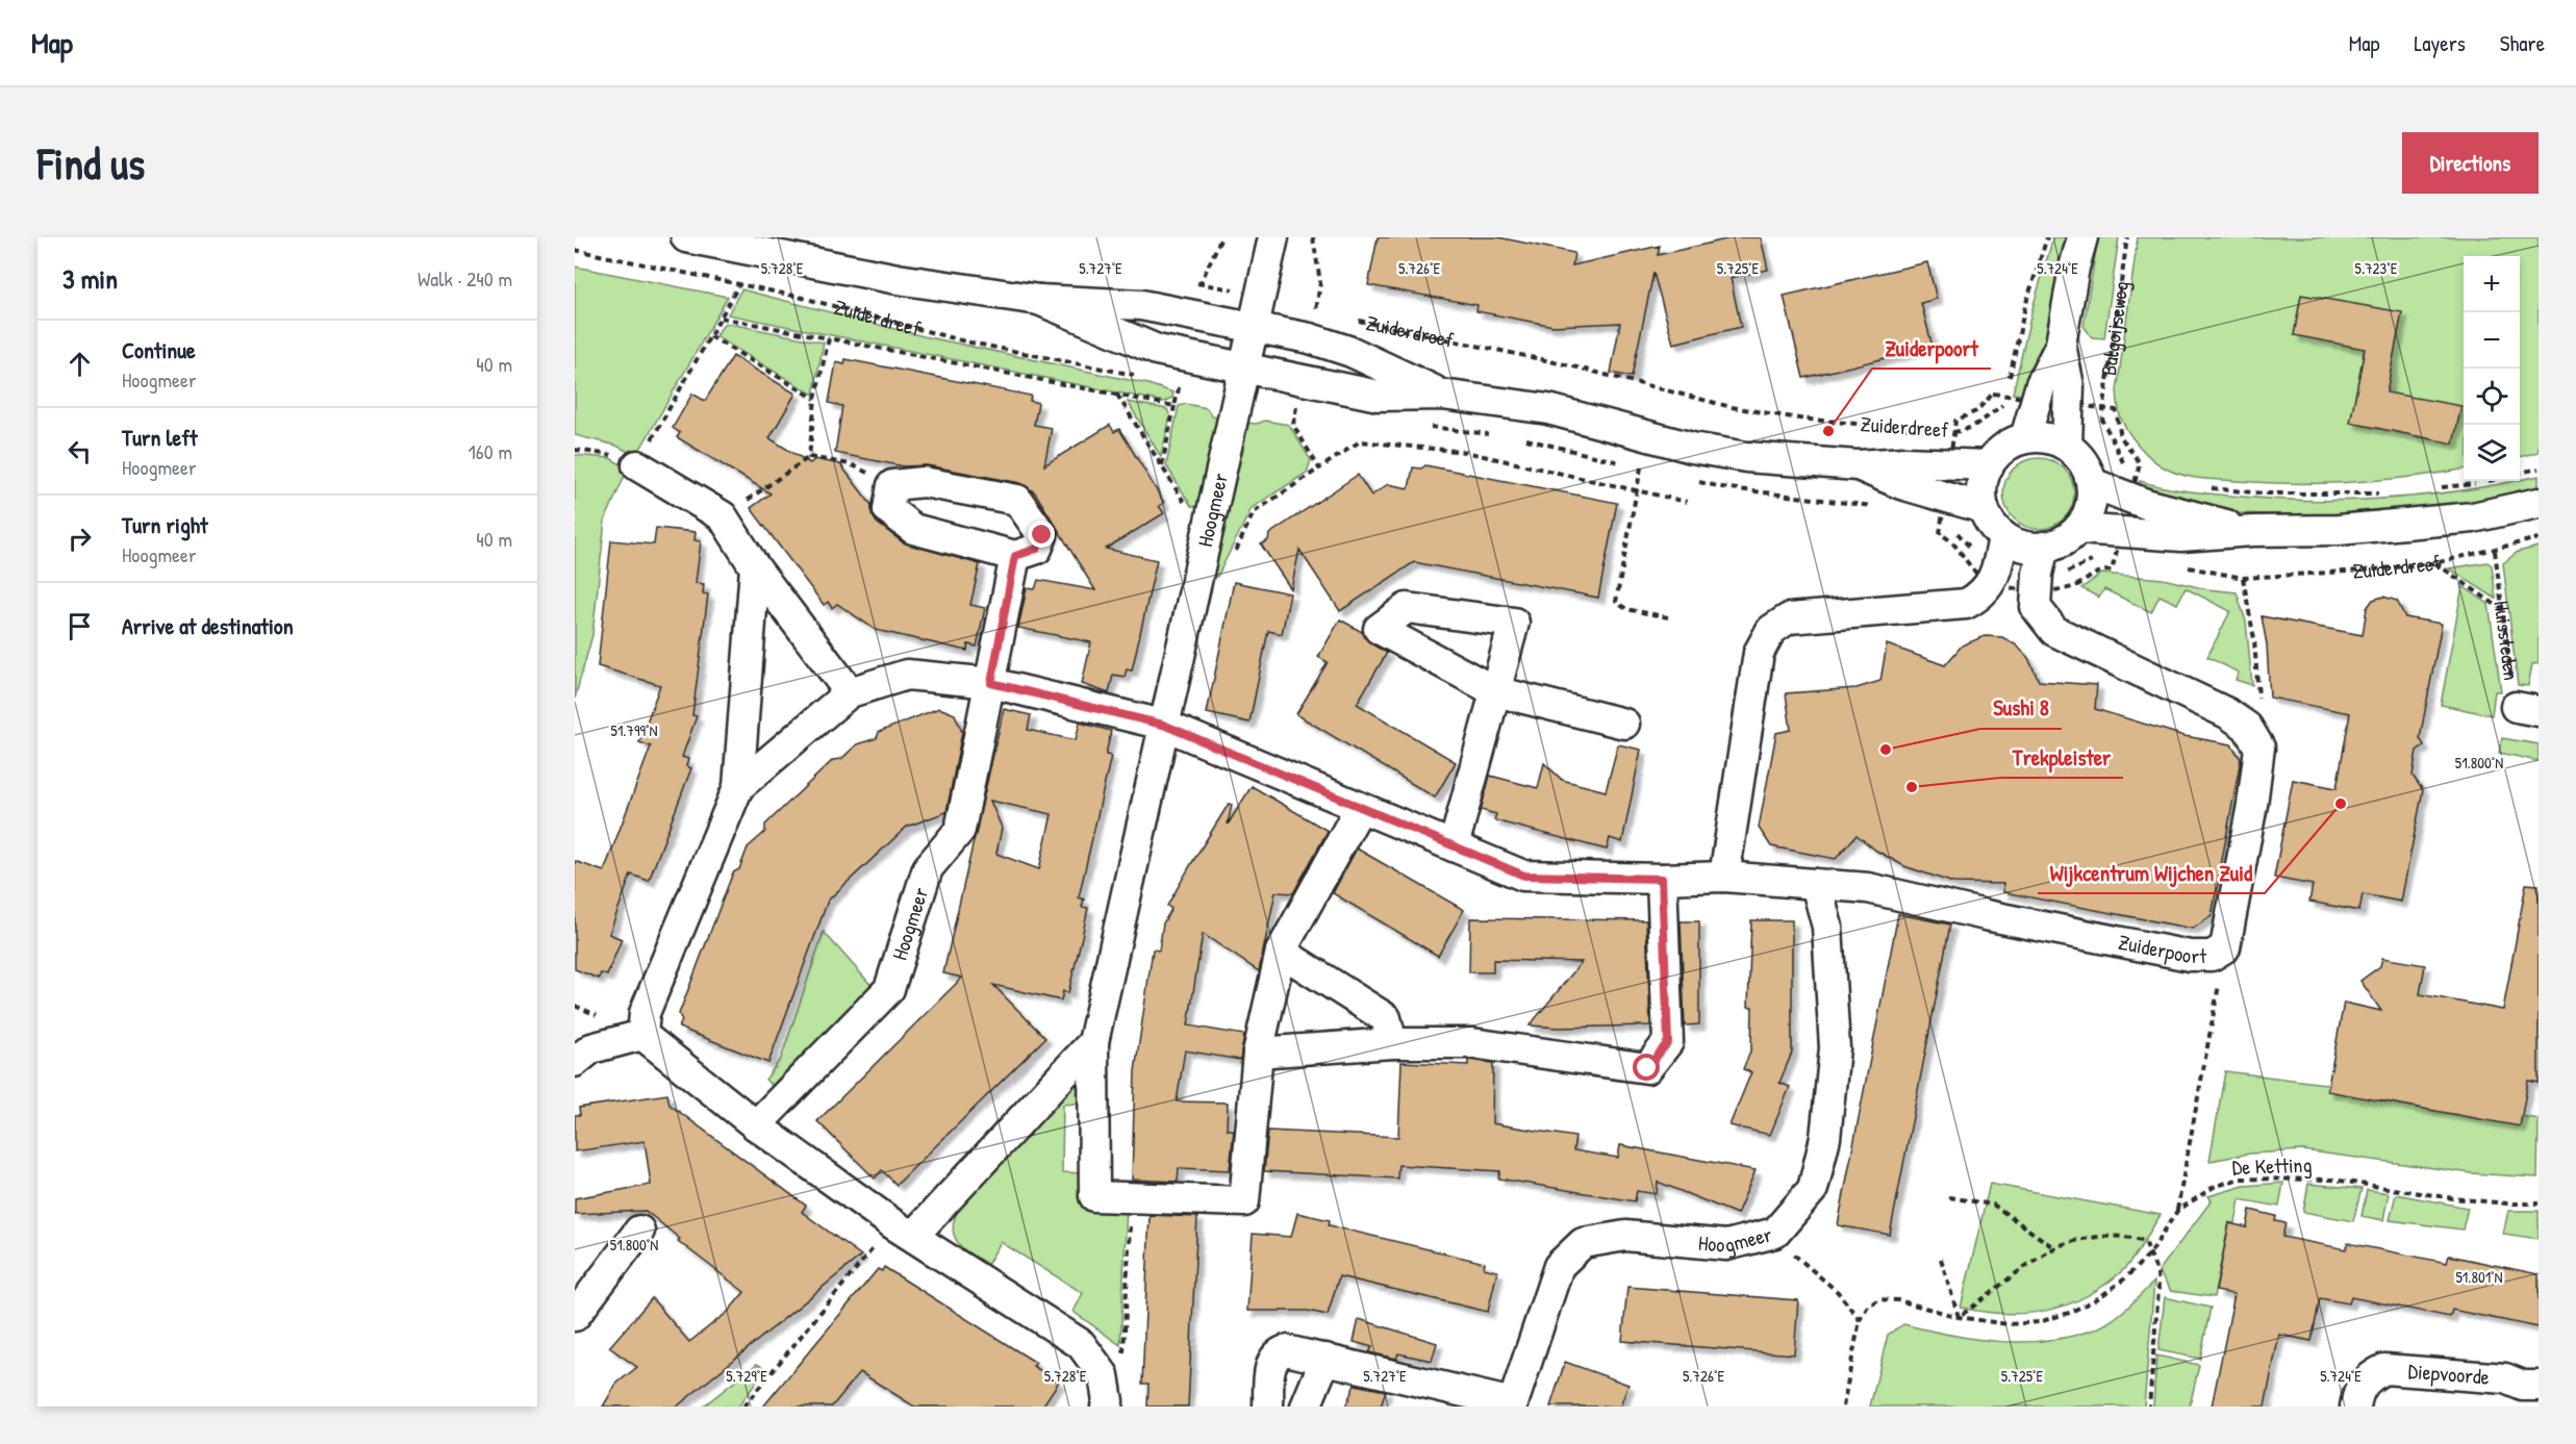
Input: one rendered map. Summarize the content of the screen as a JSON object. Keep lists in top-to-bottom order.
{
  "streets": {
    "street": [
      "Zuiderdreef",
      "Balgoijseweg",
      "Hoogmeer",
      "Zuiderpoort",
      "Diepvoorde"
    ],
    "path": ["Huissteden", "De Ketting"]
  },
  "crossings": [
    ["Zuiderdreef", "Balgoijseweg"],
    ["Zuiderdreef", "Hoogmeer"],
    ["Zuiderdreef", "Huissteden"],
    ["Hoogmeer", "Zuiderpoort"]
  ],
  "places": [
    "Zuiderpoort",
    "Sushi 8",
    "Trekpleister",
    "Wijkcentrum Wijchen Zuid"
  ],
  "page": {
    "header": "Map",
    "nav": ["Map", "Layers", "Share"],
    "buttons": "Directions",
    "title": "Find us",
    "heading": ["3 min", "Walk · 240 m"],
    "map_buttons": ["+", "−"],
    "list": [
      ["Continue", "Hoogmeer", "40 m"],
      ["Turn left", "Hoogmeer", "160 m"],
      ["Turn right", "Hoogmeer", "40 m"],
      "Arrive at destination"
    ]
  },
  "coordinates": [
    "5.728°E",
    "5.726°E",
    "5.725°E",
    "5.727°E",
    "5.724°E",
    "5.723°E",
    "51.799°N",
    "51.800°N",
    "51.801°N",
    "5.729°E"
  ]
}
